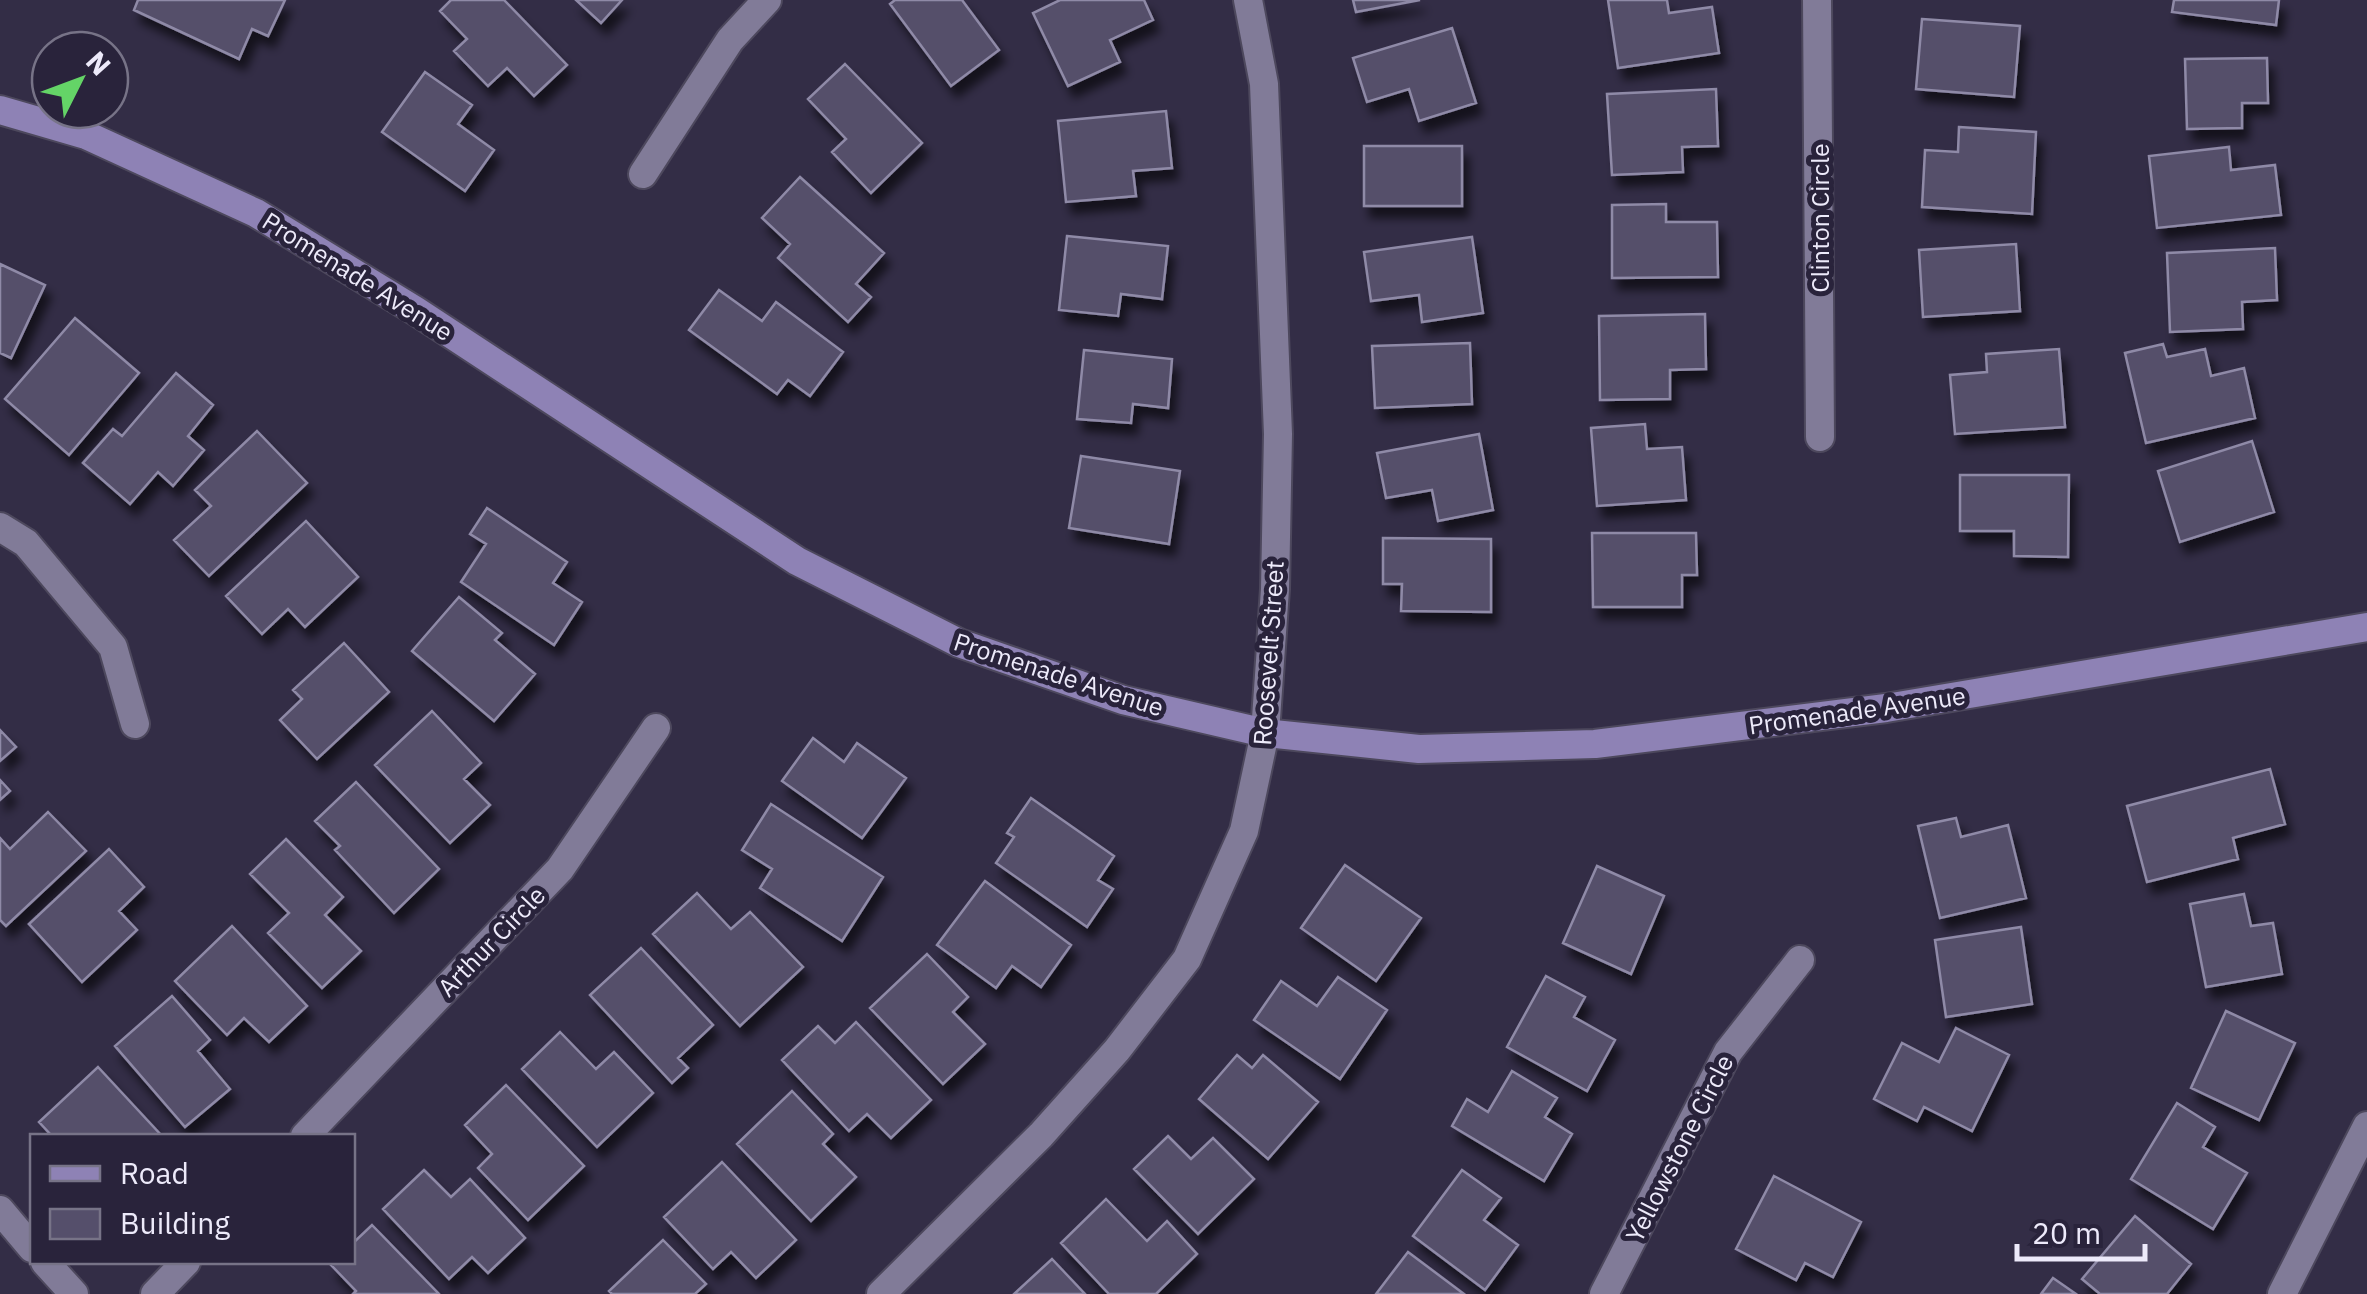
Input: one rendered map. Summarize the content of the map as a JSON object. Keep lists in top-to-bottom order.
{
  "streets": {
    "main road": ["Promenade Avenue"],
    "street": [
      "Clinton Circle",
      "Roosevelt Street",
      "Arthur Circle",
      "Yellowstone Circle"
    ]
  },
  "crossings": [
    ["Promenade Avenue", "Roosevelt Street"]
  ],
  "legend": ["Road", "Building"],
  "scale_bar": "20 m",
  "north": "top right"
}
